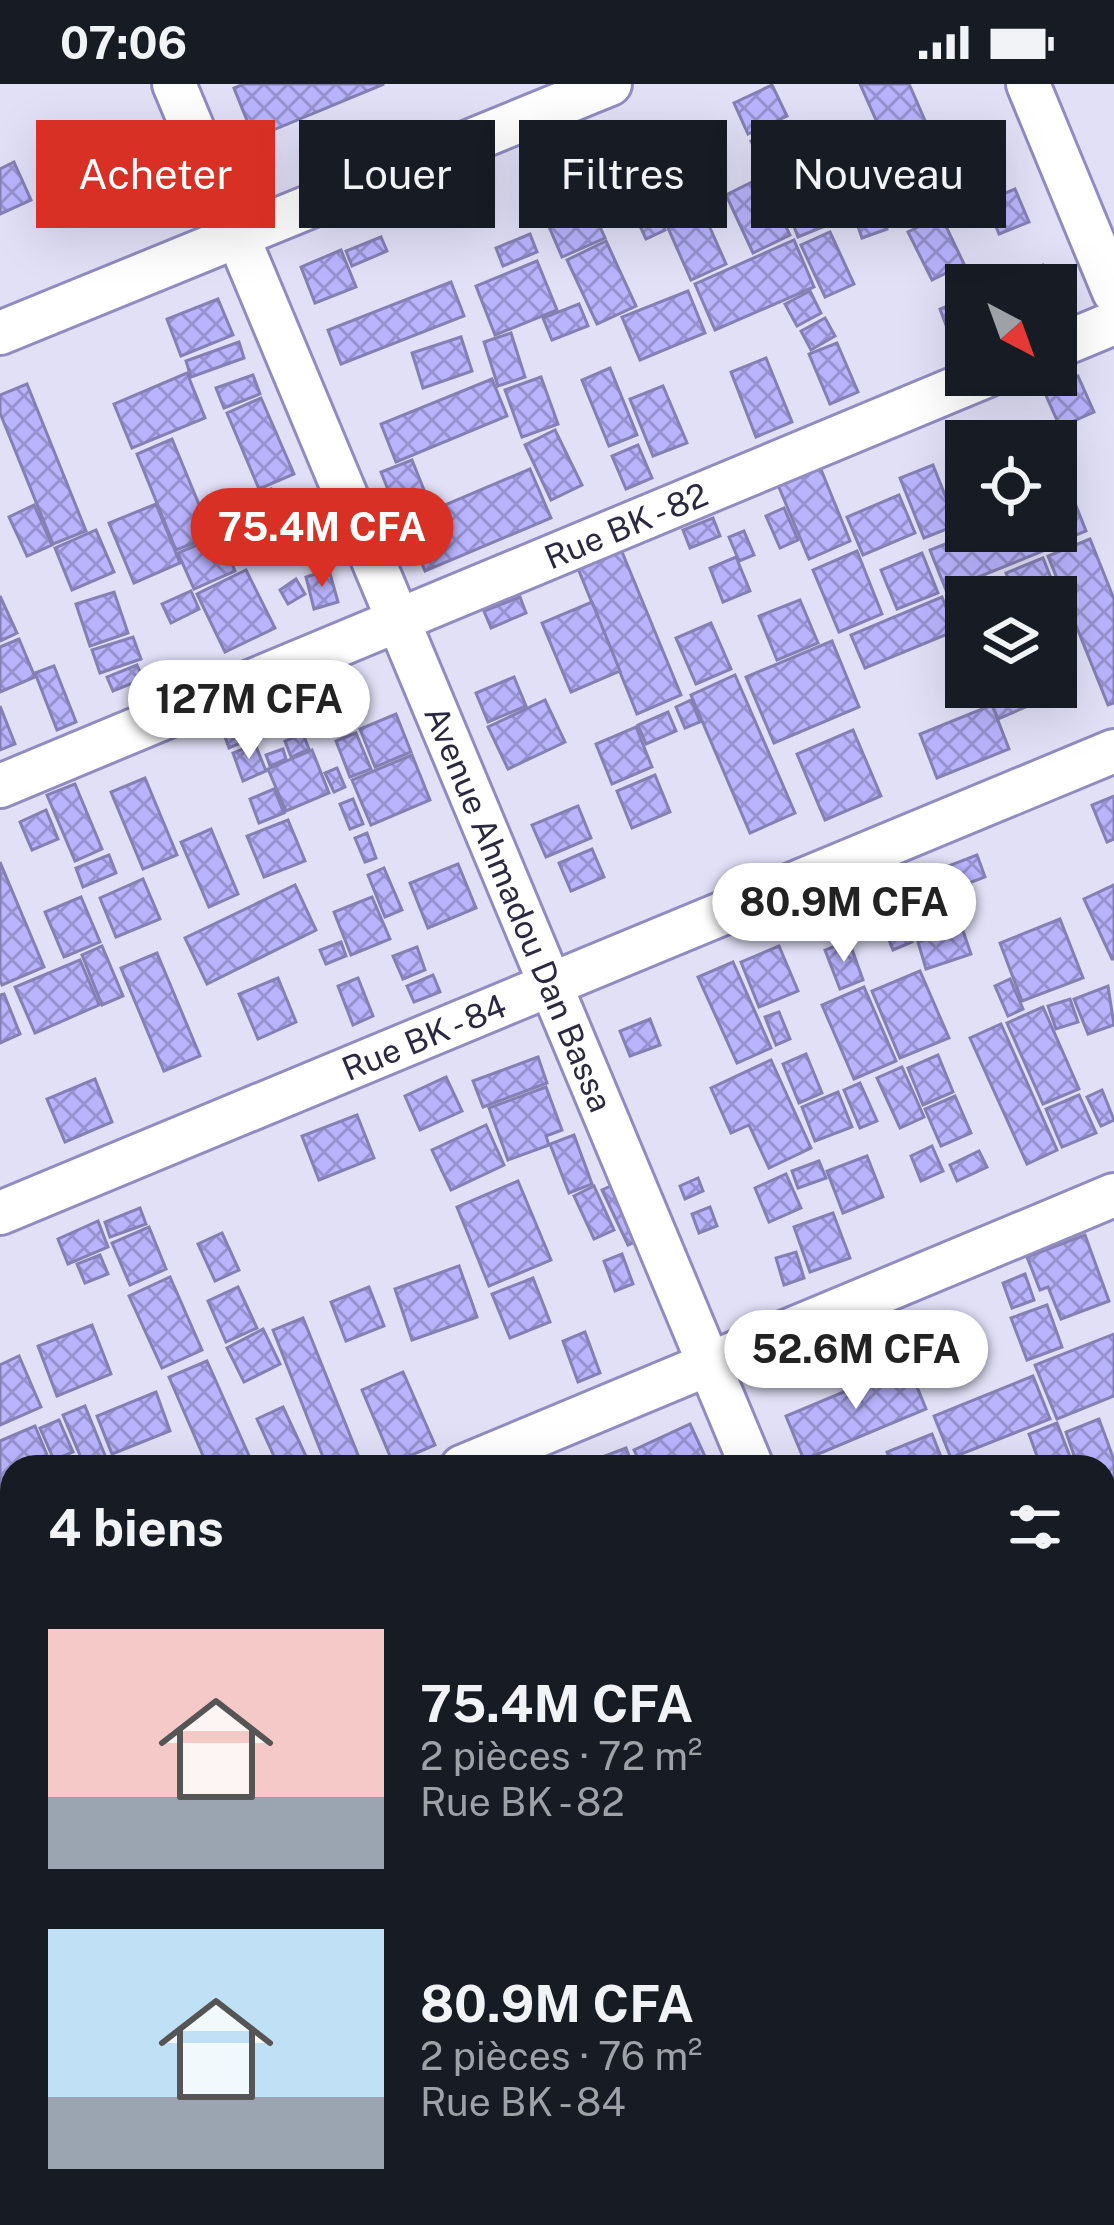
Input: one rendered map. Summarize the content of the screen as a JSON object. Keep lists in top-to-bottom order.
{
  "streets": {
    "street": ["Rue BK - 82", "Avenue Ahmadou Dan Bassa", "Rue BK - 84"]
  },
  "crossings": [
    ["Rue BK - 82", "Avenue Ahmadou Dan Bassa"],
    ["Avenue Ahmadou Dan Bassa", "Rue BK - 84"]
  ],
  "north": "bottom right",
  "page": {
    "status": "07:06",
    "chip": [
      "Acheter",
      "Louer",
      "Filtres",
      "Nouveau"
    ],
    "price": [
      "75.4M CFA",
      "127M CFA",
      "80.9M CFA",
      "52.6M CFA"
    ],
    "heading": "4 biens",
    "list": [
      {
        "name": "75.4M CFA",
        "note": "2 pièces · 72 m² · Rue BK - 82"
      },
      {
        "name": "80.9M CFA",
        "note": "2 pièces · 76 m² · Rue BK - 84"
      }
    ]
  }
}
